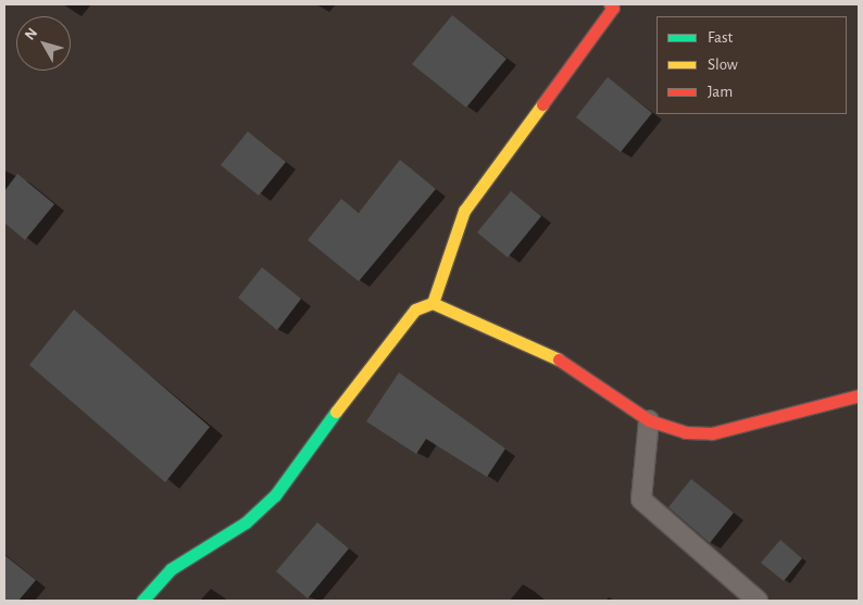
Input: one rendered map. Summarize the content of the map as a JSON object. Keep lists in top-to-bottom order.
{
  "legend": ["Fast", "Slow", "Jam"],
  "north": "top left"
}
